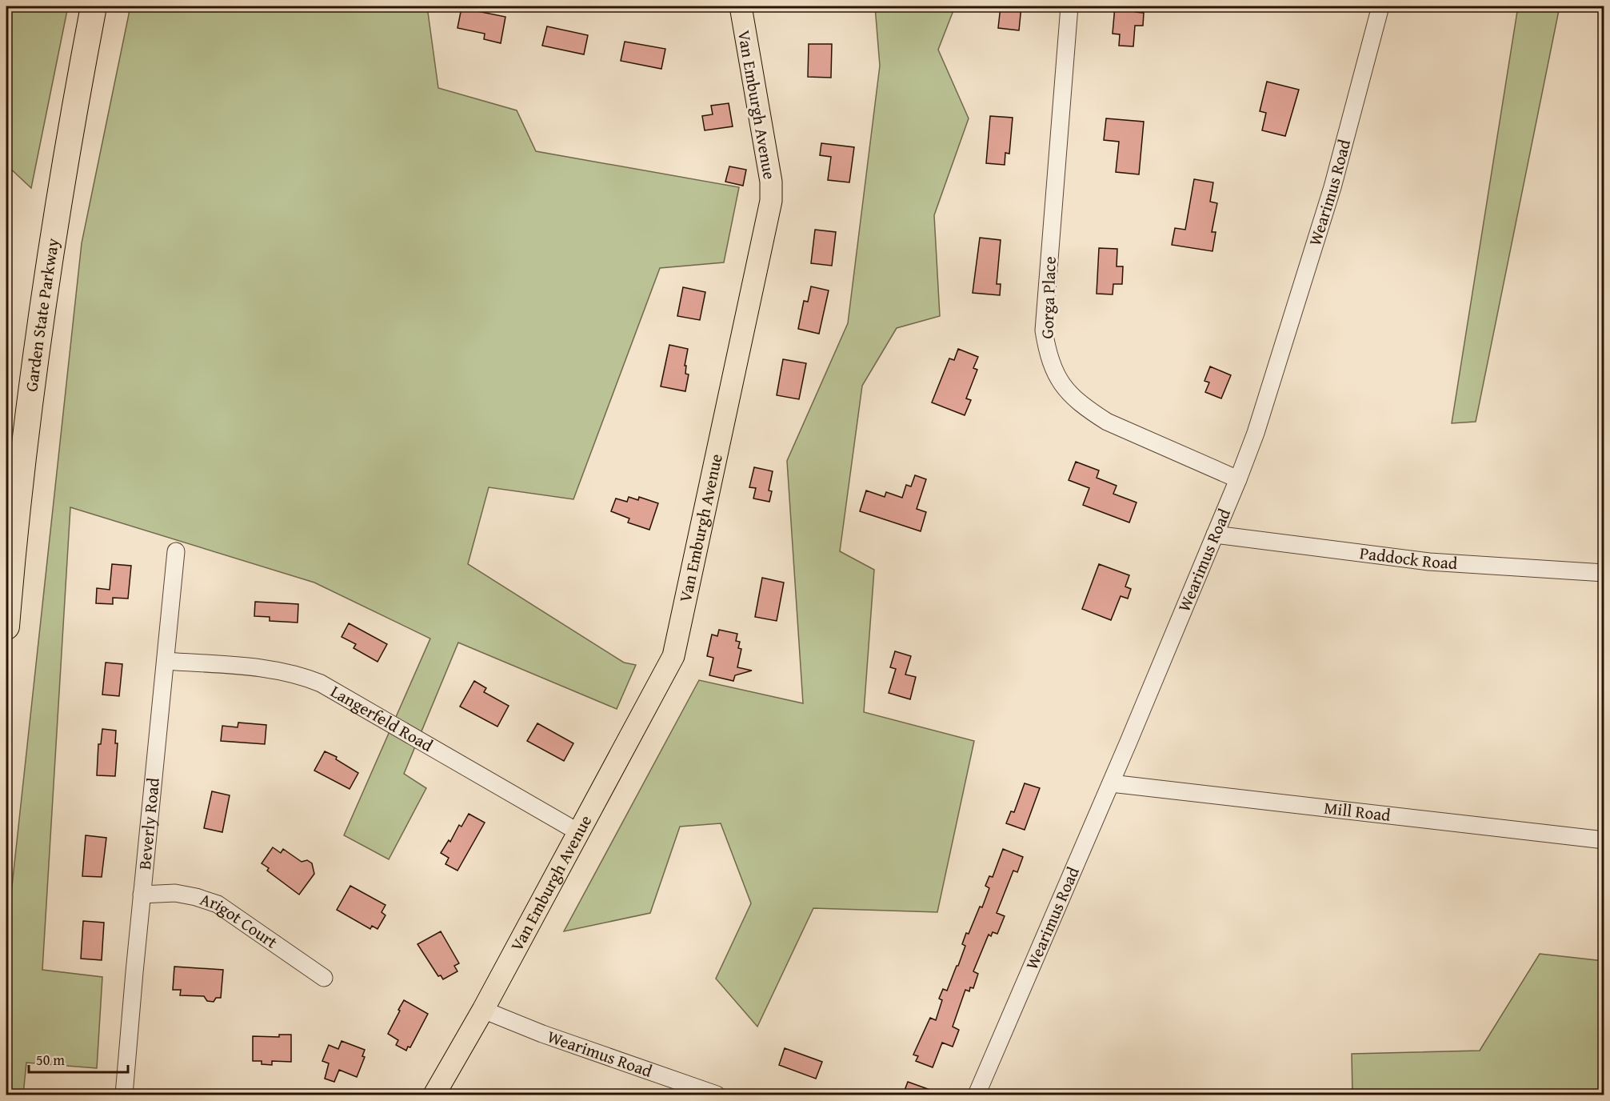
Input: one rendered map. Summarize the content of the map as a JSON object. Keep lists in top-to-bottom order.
{
  "streets": {
    "highway": ["Garden State Parkway"],
    "main road": ["Van Emburgh Avenue"],
    "street": [
      "Wearimus Road",
      "Gorga Place",
      "Paddock Road",
      "Langerfeld Road",
      "Mill Road",
      "Beverly Road",
      "Arigot Court"
    ]
  },
  "crossings": [
    ["Van Emburgh Avenue", "Wearimus Road"],
    ["Van Emburgh Avenue", "Langerfeld Road"],
    ["Wearimus Road", "Gorga Place"],
    ["Wearimus Road", "Paddock Road"],
    ["Wearimus Road", "Mill Road"],
    ["Langerfeld Road", "Beverly Road"],
    ["Beverly Road", "Arigot Court"]
  ],
  "scale_bar": "50 m"
}
